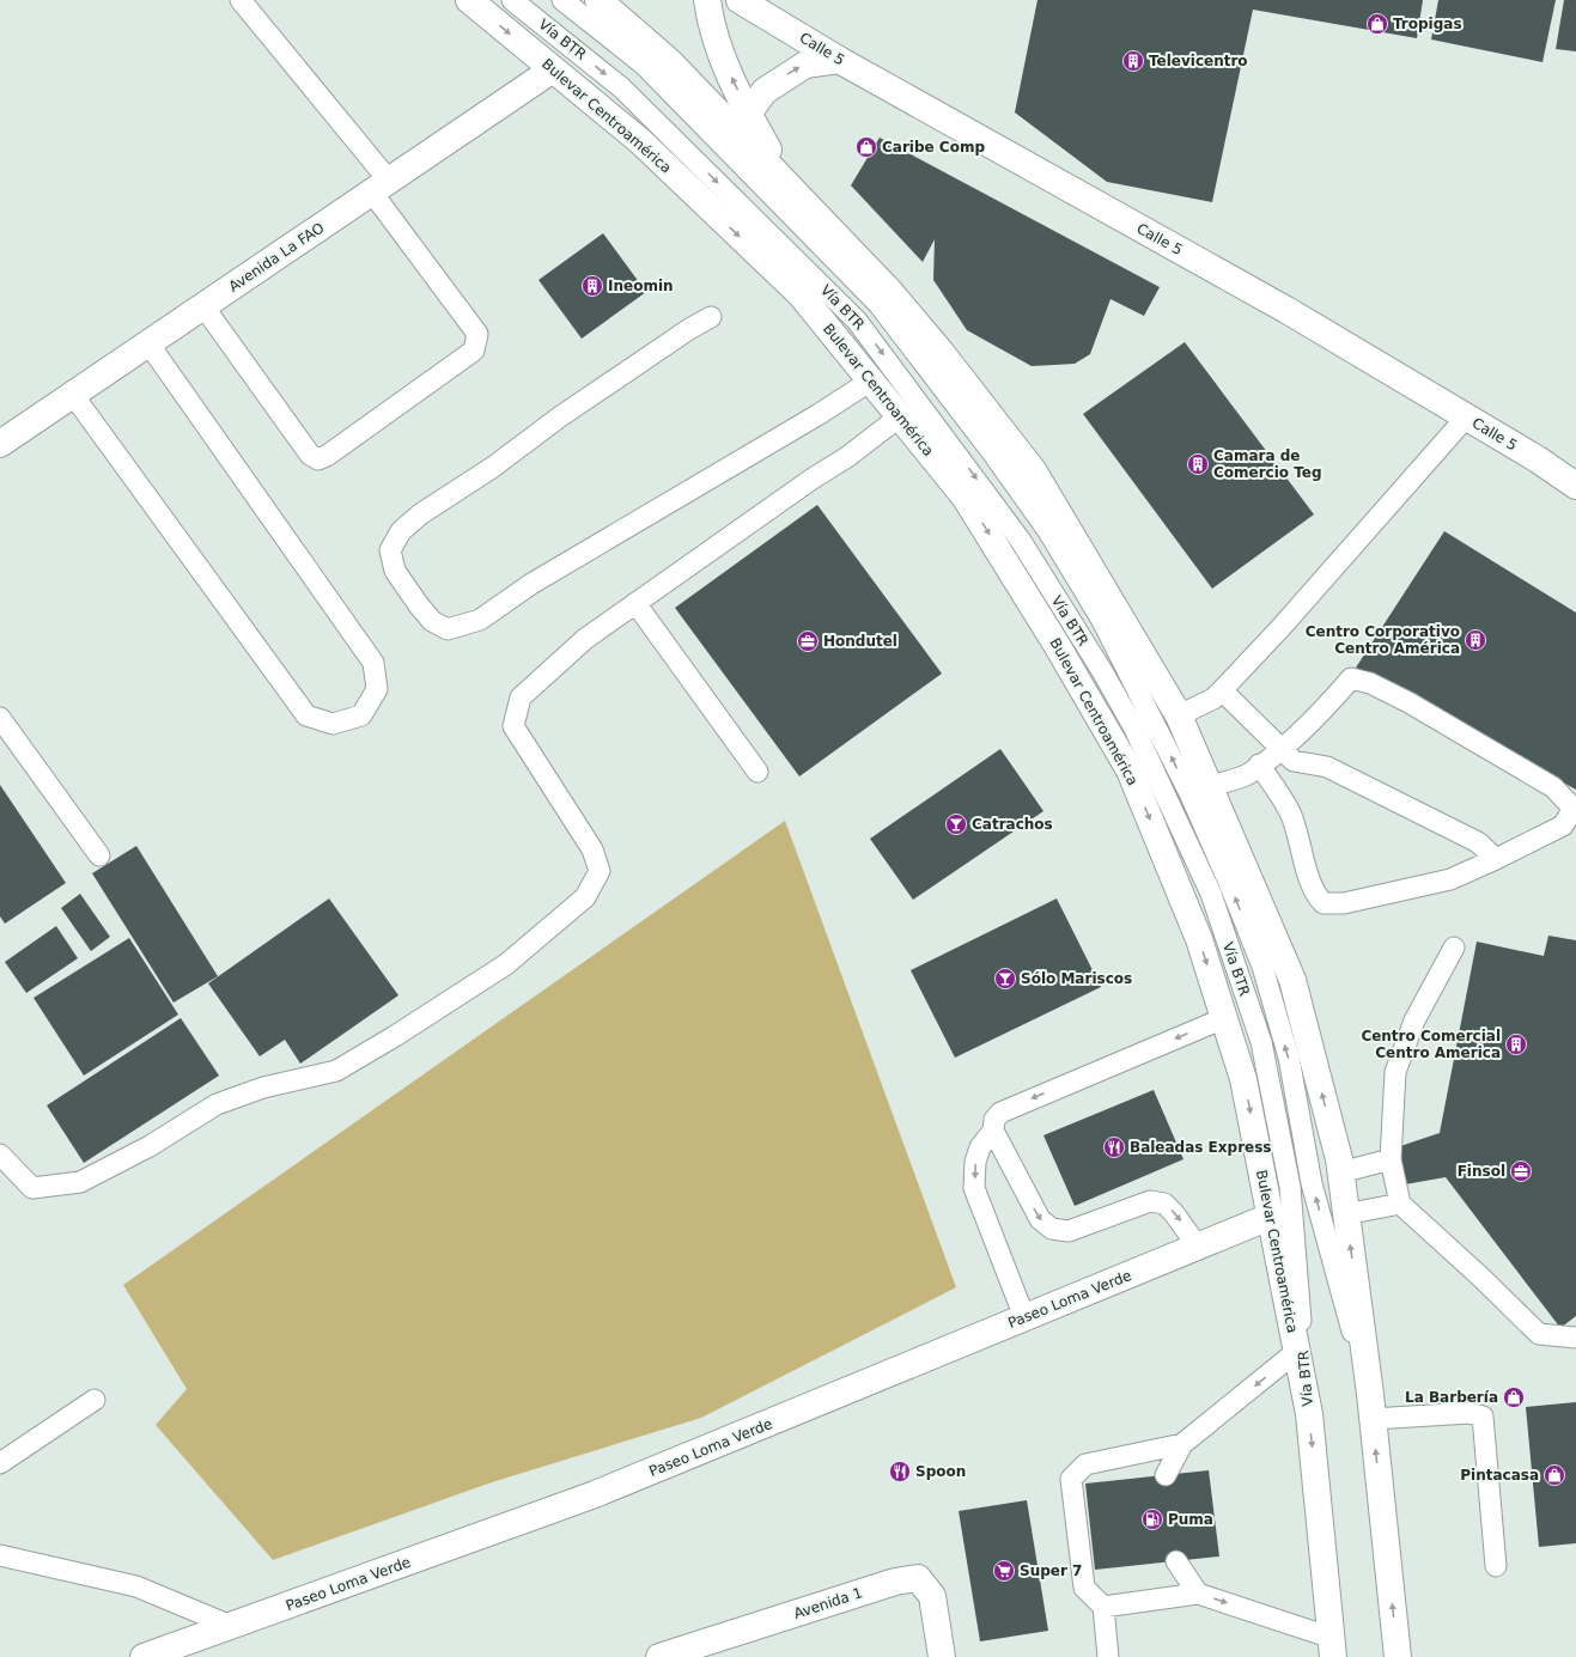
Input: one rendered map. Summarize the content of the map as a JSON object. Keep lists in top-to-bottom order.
{
  "streets": {
    "main road": [
      "Calle 5",
      "Bulevar Centroamérica",
      "Avenida La FAO",
      "Paseo Loma Verde",
      "Avenida 1"
    ],
    "lane": ["Vía BTR"]
  },
  "crossings": [
    ["Vía BTR", "Bulevar Centroamérica"],
    ["Bulevar Centroamérica", "Avenida La FAO"],
    ["Bulevar Centroamérica", "Paseo Loma Verde"]
  ],
  "places": {
    "shop": [
      "Tropigas",
      "Caribe Comp",
      "La Barbería",
      "Pintacasa"
    ],
    "building": [
      "Televicentro",
      "Ineomin",
      "Camara de Comercio Teg",
      "Centro Corporativo Centro América",
      "Centro Comercial Centro America"
    ],
    "office": ["Hondutel", "Finsol"],
    "bar": ["Catrachos", "Sólo Mariscos"],
    "restaurant": ["Baleadas Express", "Spoon"],
    "fuel station": ["Puma"],
    "supermarket": ["Super 7"]
  }
}
